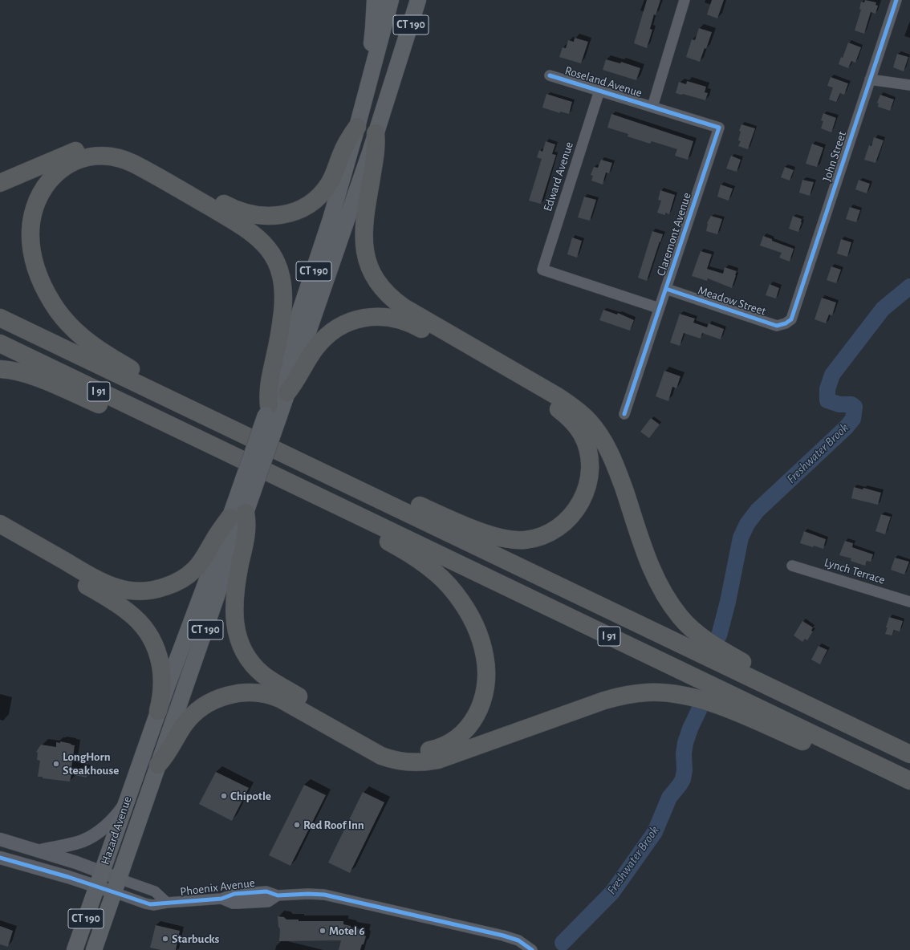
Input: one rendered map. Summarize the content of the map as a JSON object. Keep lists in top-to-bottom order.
{
  "streets": {
    "highway": ["I 91"],
    "main road": ["CT 190", "Hazard Avenue"],
    "street": [
      "Roseland Avenue",
      "John Street",
      "Edward Avenue",
      "Claremont Avenue",
      "Meadow Street",
      "Lynch Terrace",
      "Phoenix Avenue"
    ]
  },
  "crossings": [
    ["CT 190", "Hazard Avenue"],
    ["Roseland Avenue", "Edward Avenue"],
    ["Roseland Avenue", "Claremont Avenue"],
    ["John Street", "Meadow Street"],
    ["Edward Avenue", "Claremont Avenue"],
    ["Claremont Avenue", "Meadow Street"],
    ["Hazard Avenue", "Phoenix Avenue"]
  ],
  "water": ["Freshwater Brook"],
  "places": [
    "LongHorn Steakhouse",
    "Chipotle",
    "Red Roof Inn",
    "Motel 6",
    "Starbucks"
  ]
}
